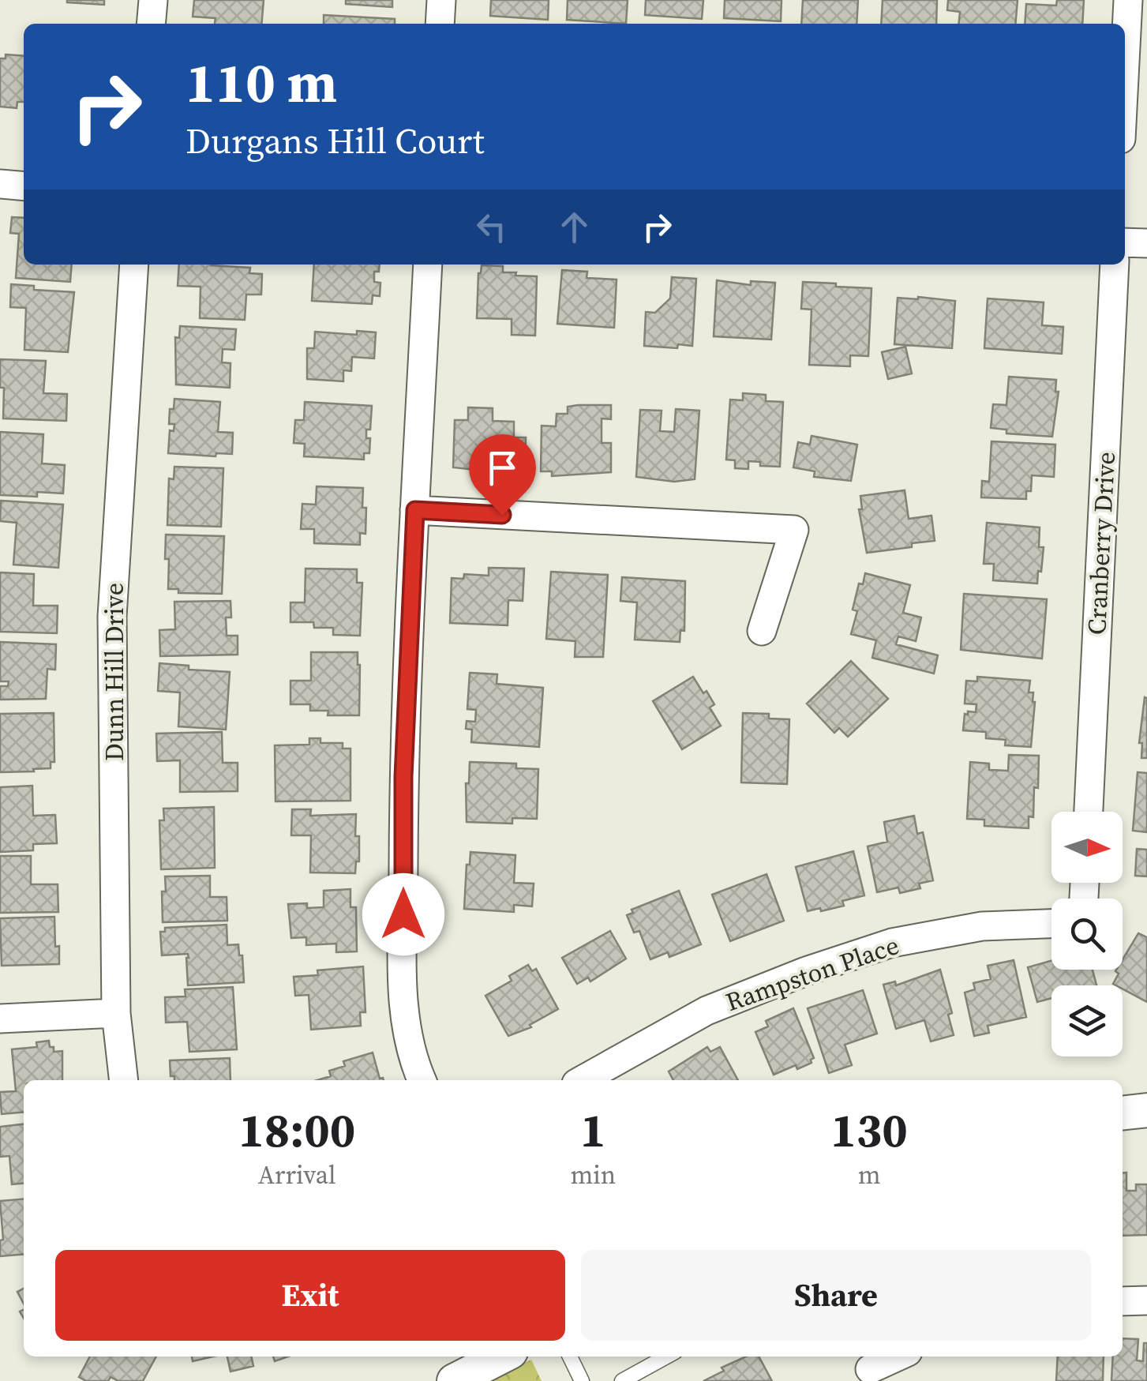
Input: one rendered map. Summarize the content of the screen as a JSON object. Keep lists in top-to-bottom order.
{
  "streets": {
    "street": ["Cranberry Drive", "Dunn Hill Drive", "Rampston Place"]
  },
  "north": "right",
  "page": {
    "turn": ["110 m", "Durgans Hill Court"],
    "eta": [
      "18:00",
      "Arrival",
      "1",
      "min",
      "130",
      "m"
    ],
    "buttons": ["Exit", "Share"]
  }
}
